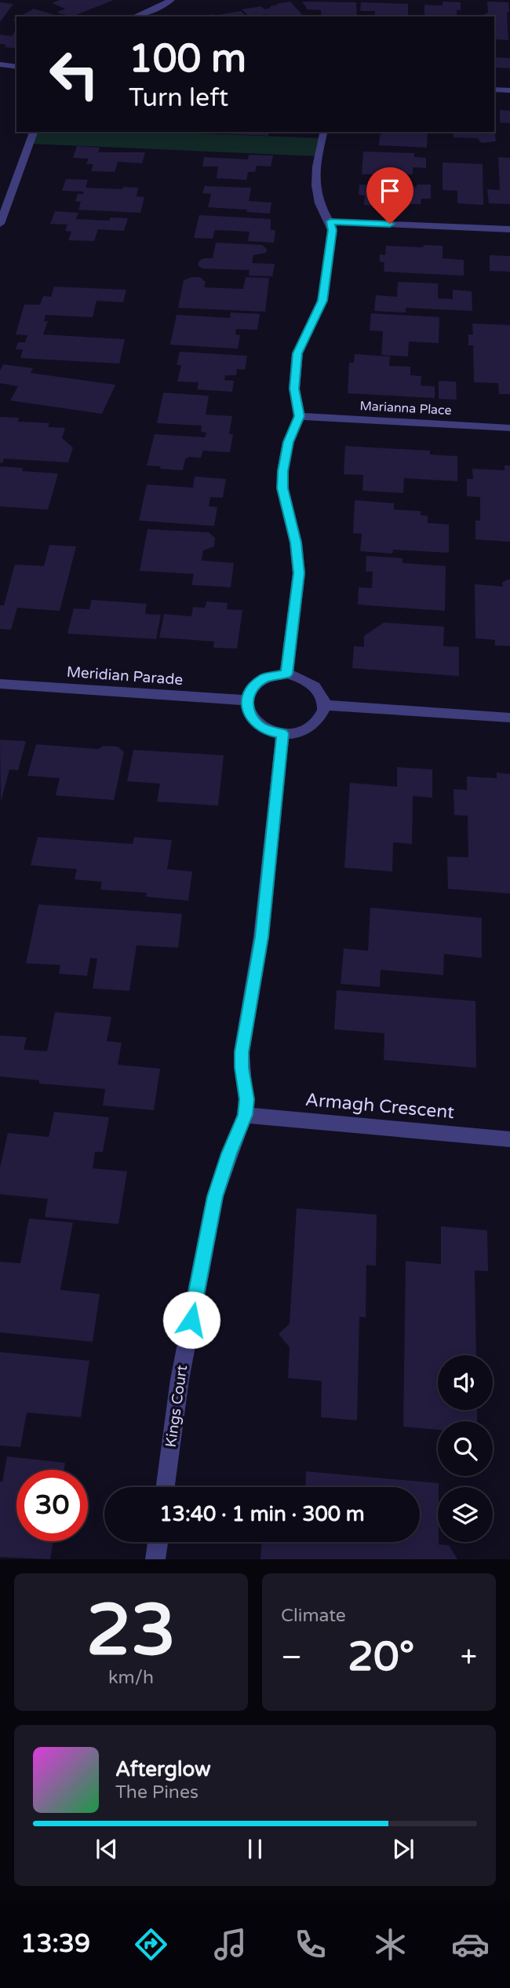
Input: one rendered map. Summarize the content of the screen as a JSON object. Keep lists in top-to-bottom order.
{
  "streets": {
    "street": [
      "Marianna Place",
      "Meridian Parade",
      "Armagh Crescent",
      "Kings Court"
    ]
  },
  "crossings": [
    ["Meridian Parade", "Kings Court"],
    ["Armagh Crescent", "Kings Court"]
  ],
  "page": {
    "turn": ["100 m", "Turn left"],
    "limit": "30",
    "trip": "13:40 · 1 min · 300 m",
    "tile": [
      ["23", "km/h"],
      "Climate"
    ],
    "heat": ["−", "20°", "+"],
    "song": ["Afterglow", "The Pines"],
    "tabs": "13:39"
  }
}
